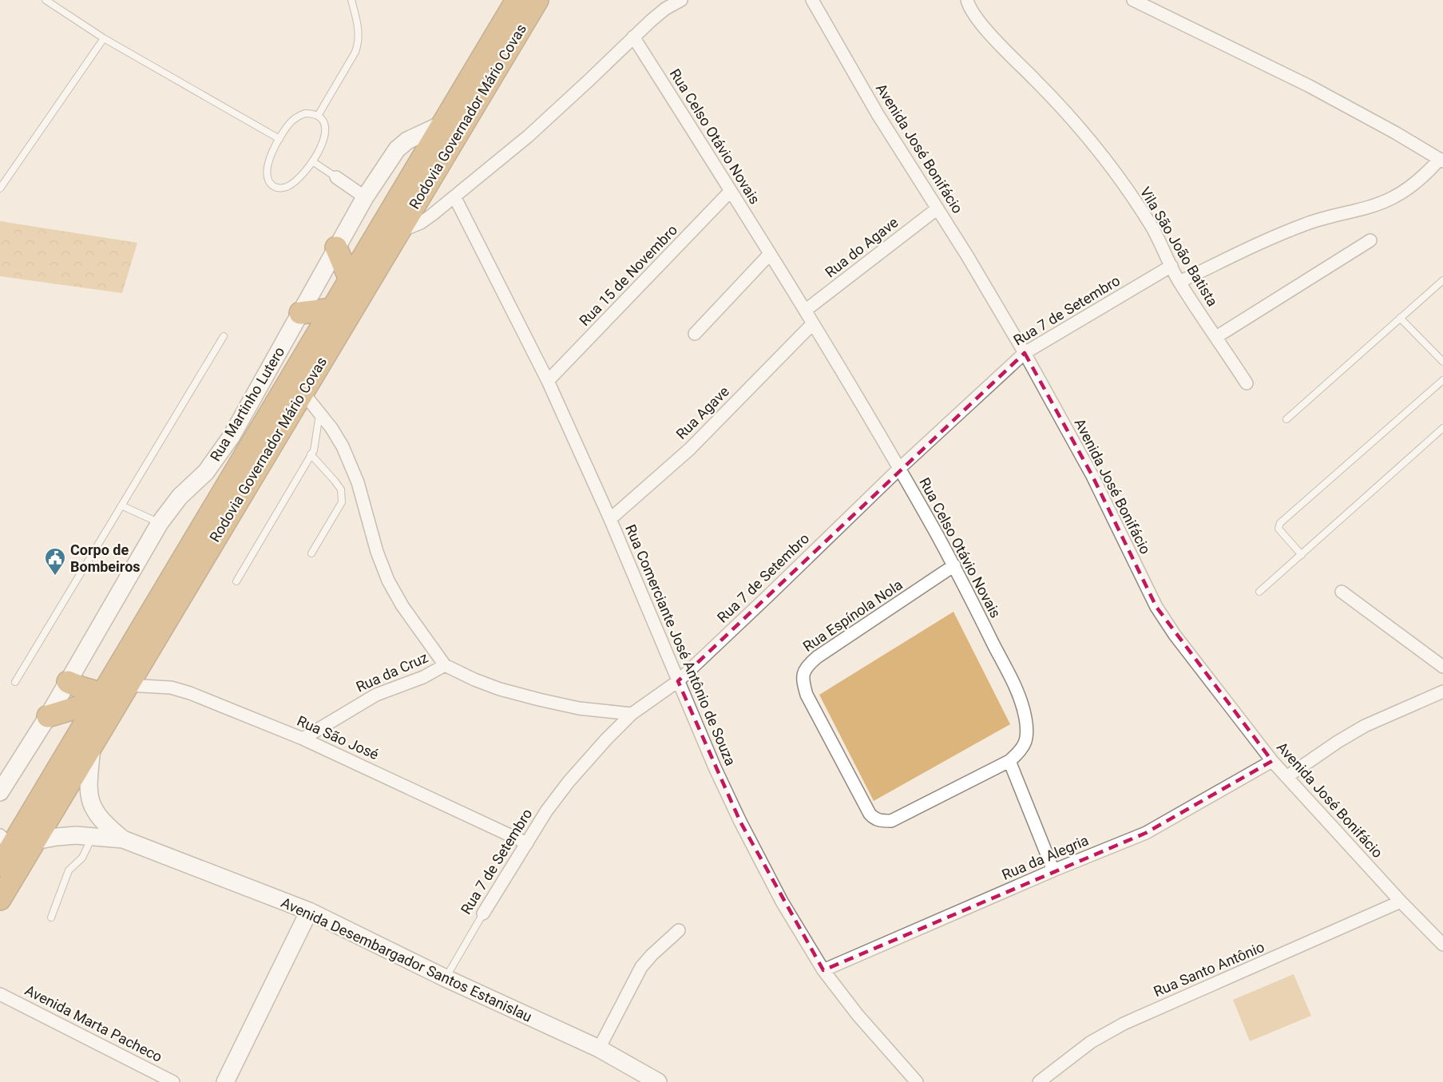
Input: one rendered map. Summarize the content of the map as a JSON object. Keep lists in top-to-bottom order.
{
  "streets": {
    "highway": ["Rodovia Governador Mário Covas"],
    "street": [
      "Rua Celso Otávio Novais",
      "Avenida José Bonifácio",
      "Vila São João Batista",
      "Rua do Agave",
      "Rua 15 de Novembro",
      "Rua 7 de Setembro",
      "Rua Martinho Lutero",
      "Rua Agave",
      "Rua Espínola Nola",
      "Rua Comerciante José Antônio de Souza",
      "Rua da Cruz",
      "Rua São José",
      "Rua da Alegria",
      "Avenida Desembargador Santos Estanislau",
      "Rua Santo Antônio",
      "Avenida Marta Pacheco"
    ]
  },
  "crossings": [
    ["Rodovia Governador Mário Covas", "Rua Martinho Lutero"],
    ["Rodovia Governador Mário Covas", "Rua São José"],
    ["Rodovia Governador Mário Covas", "Avenida Desembargador Santos Estanislau"],
    ["Rua Celso Otávio Novais", "Rua do Agave"],
    ["Rua Celso Otávio Novais", "Rua 15 de Novembro"],
    ["Rua Celso Otávio Novais", "Rua 7 de Setembro"],
    ["Rua Celso Otávio Novais", "Rua Agave"],
    ["Rua Celso Otávio Novais", "Rua Espínola Nola"],
    ["Avenida José Bonifácio", "Rua do Agave"],
    ["Avenida José Bonifácio", "Rua 7 de Setembro"],
    ["Avenida José Bonifácio", "Rua da Alegria"],
    ["Avenida José Bonifácio", "Rua Santo Antônio"],
    ["Vila São João Batista", "Rua 7 de Setembro"],
    ["Rua 15 de Novembro", "Rua Comerciante José Antônio de Souza"],
    ["Rua 7 de Setembro", "Rua Comerciante José Antônio de Souza"],
    ["Rua 7 de Setembro", "Rua São José"],
    ["Rua 7 de Setembro", "Avenida Desembargador Santos Estanislau"],
    ["Rua Agave", "Rua Comerciante José Antônio de Souza"],
    ["Rua Comerciante José Antônio de Souza", "Rua da Alegria"],
    ["Rua da Cruz", "Rua São José"]
  ],
  "places": {
    "public building": ["Corpo de Bombeiros"]
  }
}
